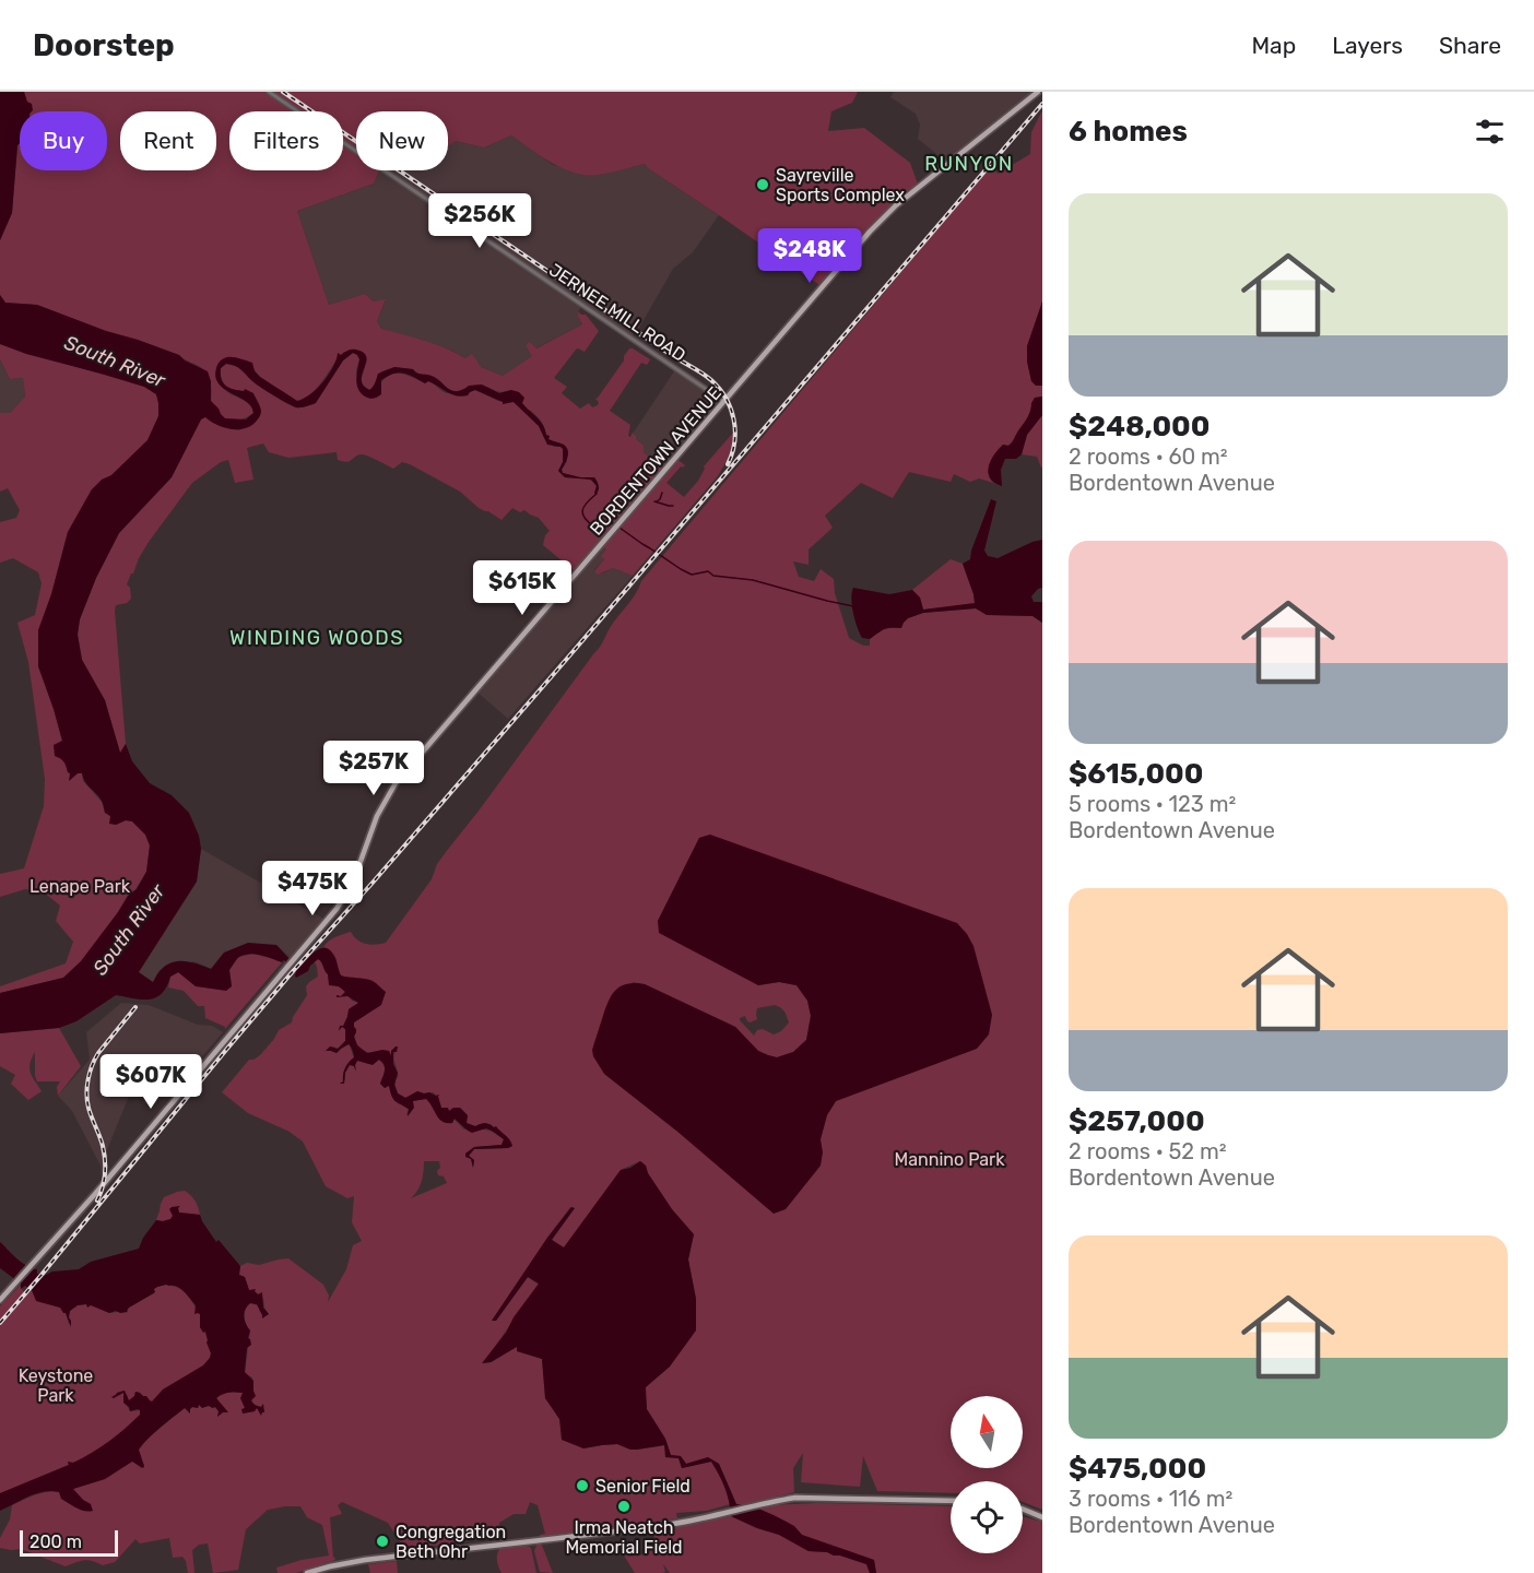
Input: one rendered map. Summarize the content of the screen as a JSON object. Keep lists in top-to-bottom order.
{
  "streets": {
    "main road": ["BORDENTOWN AVENUE"],
    "street": ["JERNEE MILL ROAD"]
  },
  "crossings": [
    ["JERNEE MILL ROAD", "BORDENTOWN AVENUE"]
  ],
  "districts": ["RUNYON", "WINDING WOODS"],
  "water": ["South River"],
  "parks": ["Lenape Park", "Mannino Park", "Keystone Park"],
  "places": [
    "Sayreville Sports Complex",
    "Senior Field",
    "Irma Neatch Memorial Field",
    "Congregation Beth Ohr"
  ],
  "scale_bar": "200 m",
  "north": "top",
  "page": {
    "header": "Doorstep",
    "nav": ["Map", "Layers", "Share"],
    "heading": "6 homes",
    "chip": [
      "Buy",
      "Rent",
      "Filters",
      "New"
    ],
    "list": [
      {
        "name": "$248,000",
        "note": "2 rooms · 60 m² · Bordentown Avenue"
      },
      {
        "name": "$615,000",
        "note": "5 rooms · 123 m² · Bordentown Avenue"
      },
      {
        "name": "$257,000",
        "note": "2 rooms · 52 m² · Bordentown Avenue"
      },
      {
        "name": "$475,000",
        "note": "3 rooms · 116 m² · Bordentown Avenue"
      }
    ],
    "price": [
      "$256K",
      "$248K",
      "$615K",
      "$257K",
      "$475K",
      "$607K"
    ],
    "scale": "200 m"
  }
}
